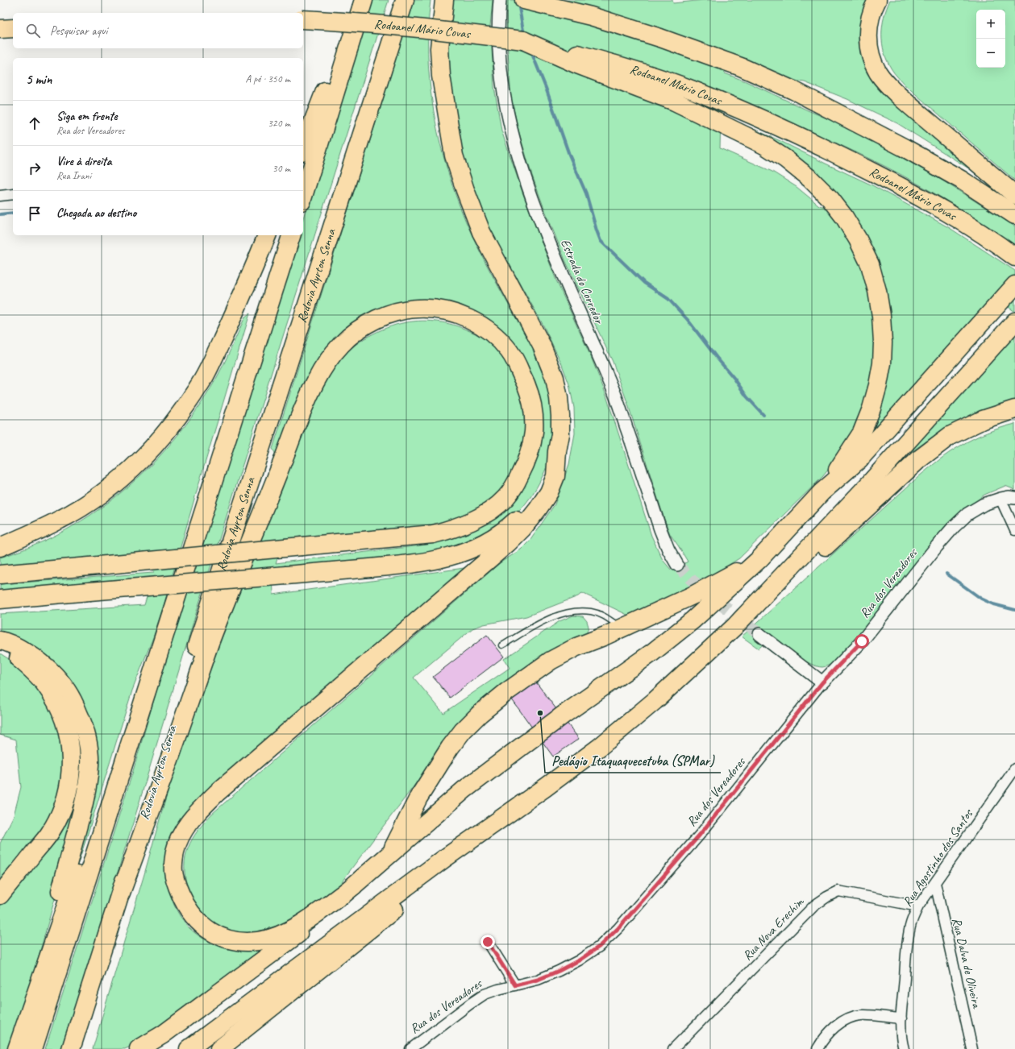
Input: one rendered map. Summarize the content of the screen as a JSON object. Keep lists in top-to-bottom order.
{
  "streets": {
    "highway": ["Rodoanel Mário Covas", "Rodovia Ayrton Senna"],
    "street": [
      "Estrada do Corredor",
      "Rua dos Vereadores",
      "Rua Agostinho dos Santos",
      "Rua Nova Erechim",
      "Rua Dalva de Oliveira"
    ]
  },
  "crossings": [
    ["Rua Agostinho dos Santos", "Rua Nova Erechim"],
    ["Rua Agostinho dos Santos", "Rua Dalva de Oliveira"]
  ],
  "places": ["Pedágio Itaquaquecetuba (SPMar)"],
  "page": {
    "map_buttons": ["+", "−"],
    "search": "Pesquisar aqui",
    "heading": ["5 min", "A pé · 350 m"],
    "list": [
      ["Siga em frente", "Rua dos Vereadores", "320 m"],
      ["Vire à direita", "Rua Irani", "30 m"],
      "Chegada ao destino"
    ]
  }
}
